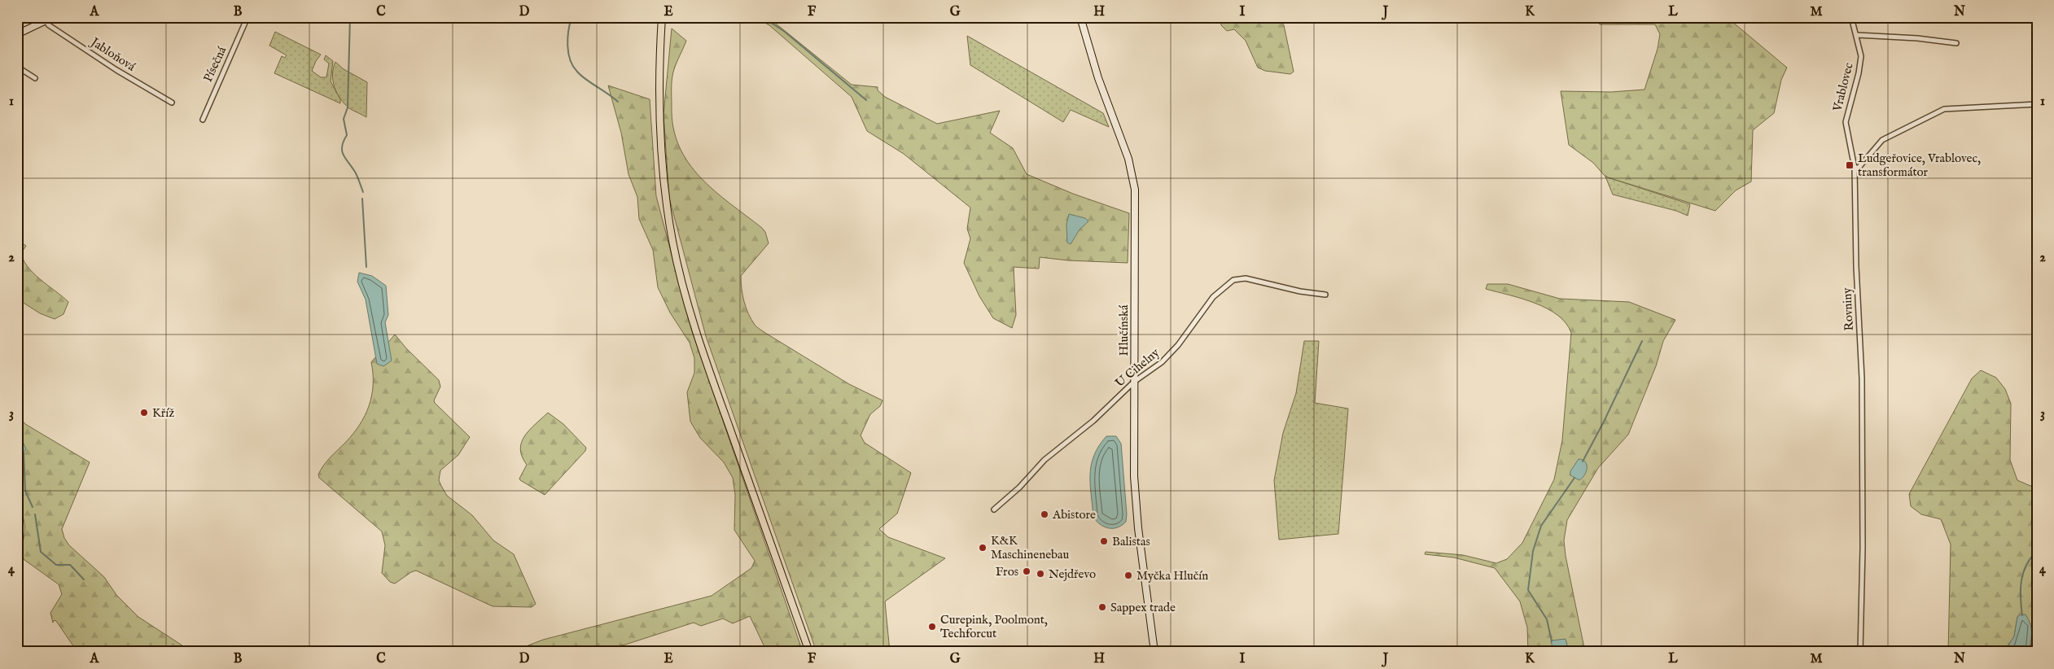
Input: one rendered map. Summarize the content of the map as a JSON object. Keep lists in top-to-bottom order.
{
  "streets": {
    "street": [
      "Jabloňová",
      "Písečná",
      "Vrablovec",
      "Rovniny",
      "Hlučínská",
      "U Cihelny"
    ]
  },
  "crossings": [
    ["Vrablovec", "Rovniny"],
    ["Hlučínská", "U Cihelny"]
  ],
  "places": {
    "transit": ["Ludgeřovice, Vrablovec, transformátor"],
    "other": [
      "Kříž",
      "Abistore",
      "Balistas",
      "K&K Maschinenebau",
      "Fros",
      "Nejdřevo",
      "Myčka Hlučín",
      "Sappex trade",
      "Curepink, Poolmont, Techforcut"
    ]
  },
  "grid": {
    "columns": [
      "A",
      "B",
      "C",
      "D",
      "E",
      "F",
      "G",
      "H",
      "I",
      "J",
      "K",
      "L",
      "M",
      "N"
    ],
    "rows": [
      "1",
      "2",
      "3",
      "4"
    ]
  }
}
